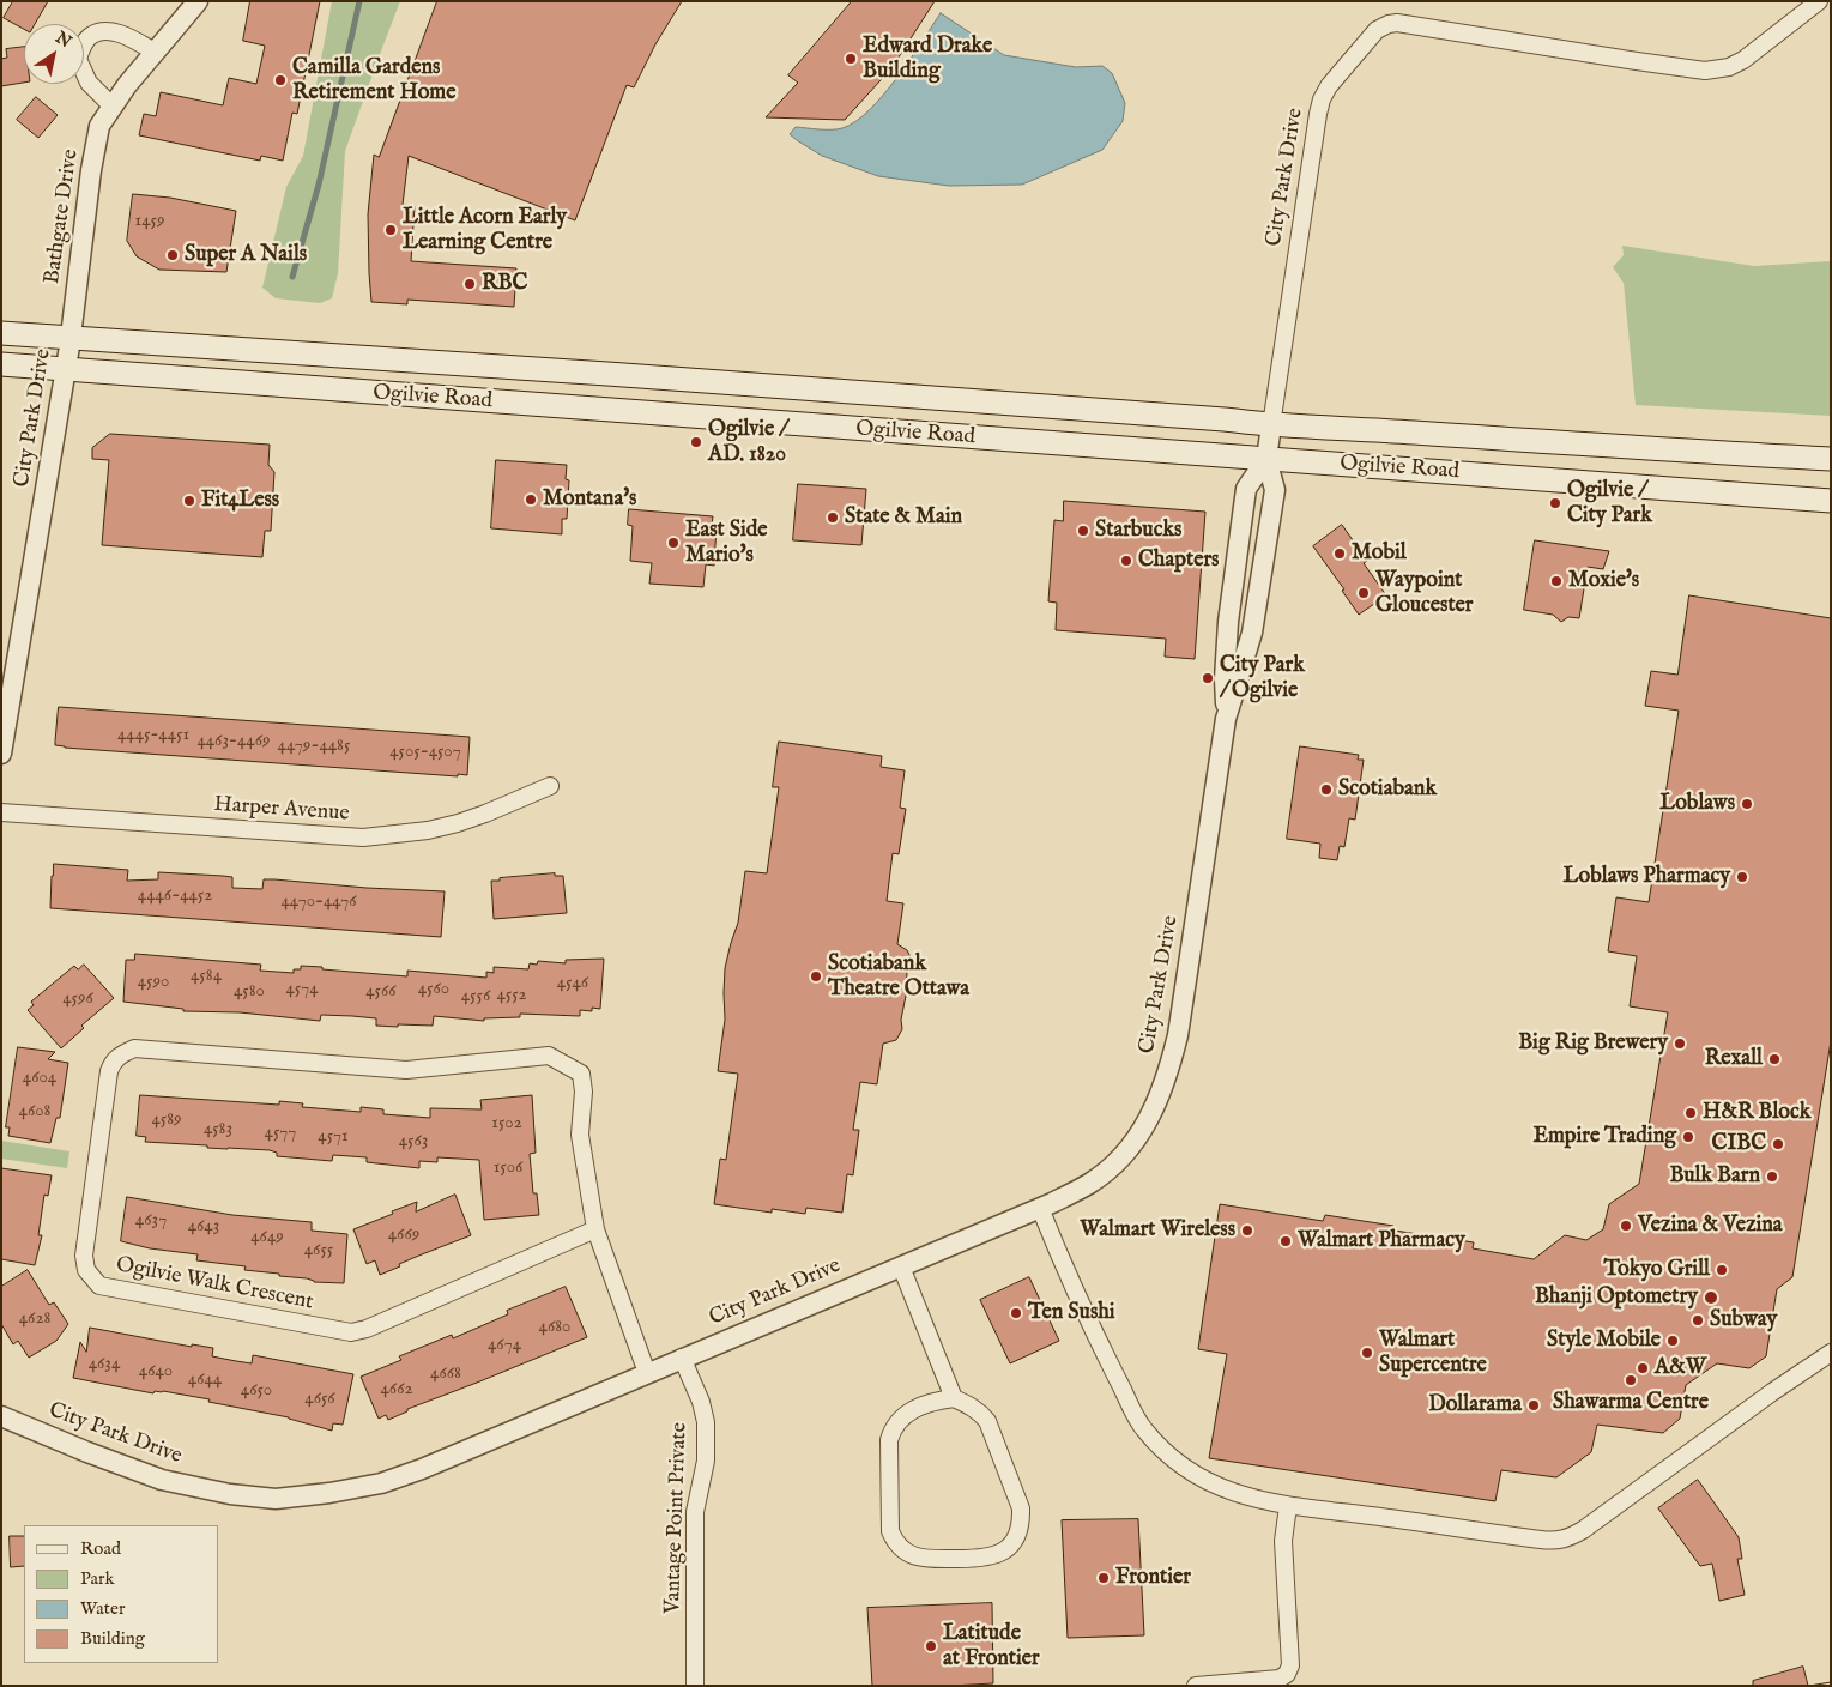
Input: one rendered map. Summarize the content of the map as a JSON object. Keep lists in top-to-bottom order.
{
  "streets": {
    "main road": ["Ogilvie Road"],
    "street": [
      "City Park Drive",
      "Bathgate Drive",
      "Harper Avenue",
      "Ogilvie Walk Crescent",
      "Vantage Point Private"
    ]
  },
  "crossings": [
    ["City Park Drive", "Bathgate Drive"],
    ["City Park Drive", "Ogilvie Road"],
    ["City Park Drive", "Vantage Point Private"],
    ["Bathgate Drive", "Ogilvie Road"]
  ],
  "places": [
    "Edward Drake Building",
    "Camilla Gardens Retirement Home",
    "Little Acorn Early Learning Centre",
    "Super A Nails",
    "RBC",
    "Ogilvie / AD. 1820",
    "Montana's",
    "Fit4Less",
    "Ogilvie / City Park",
    "State & Main",
    "Starbucks",
    "East Side Mario's",
    "Mobil",
    "Chapters",
    "Moxie's",
    "Waypoint Gloucester",
    "City Park / Ogilvie",
    "Scotiabank",
    "Loblaws",
    "Loblaws Pharmacy",
    "Scotiabank Theatre Ottawa",
    "Big Rig Brewery",
    "Rexall",
    "H&R Block",
    "Empire Trading",
    "CIBC",
    "Bulk Barn",
    "Vezina & Vezina",
    "Walmart Wireless",
    "Walmart Pharmacy",
    "Tokyo Grill",
    "Bhanji Optometry",
    "Ten Sushi",
    "Subway",
    "Style Mobile",
    "Walmart Supercentre",
    "A&W",
    "Shawarma Centre",
    "Dollarama",
    "Frontier",
    "Latitude at Frontier"
  ],
  "house_numbers": [
    "1459",
    "4445-4451",
    "4463-4469",
    "4479-4485",
    "4505-4507",
    "4446-4452",
    "4470-4476",
    "4584",
    "4590",
    "4546",
    "4574",
    "4560",
    "4580",
    "4566",
    "4552",
    "4556",
    "4596",
    "4604",
    "4608",
    "4589",
    "1502",
    "4583",
    "4577",
    "4571",
    "4563",
    "1506",
    "4637",
    "4643",
    "4669",
    "4649",
    "4655",
    "4628",
    "4680",
    "4674",
    "4634",
    "4640",
    "4668",
    "4644",
    "4662",
    "4650",
    "4656"
  ],
  "legend": [
    "Road",
    "Park",
    "Water",
    "Building"
  ],
  "north": "top right"
}
